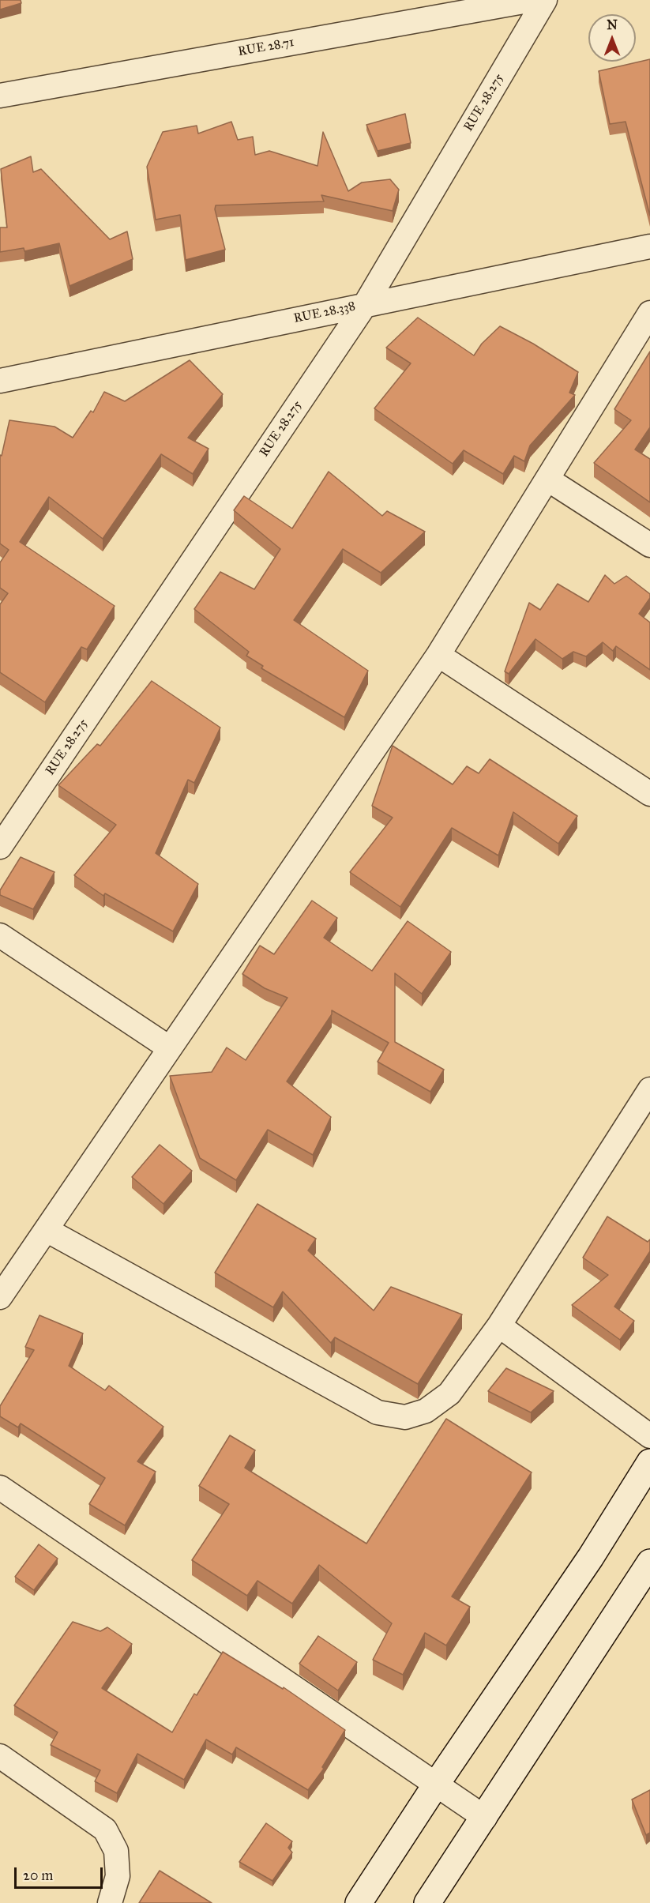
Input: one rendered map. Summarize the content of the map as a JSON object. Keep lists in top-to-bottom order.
{
  "streets": {
    "street": ["RUE 28.71", "RUE 28.275", "RUE 28.338"]
  },
  "crossings": [
    ["RUE 28.275", "RUE 28.338"]
  ],
  "scale_bar": "20 m",
  "north": "top"
}
